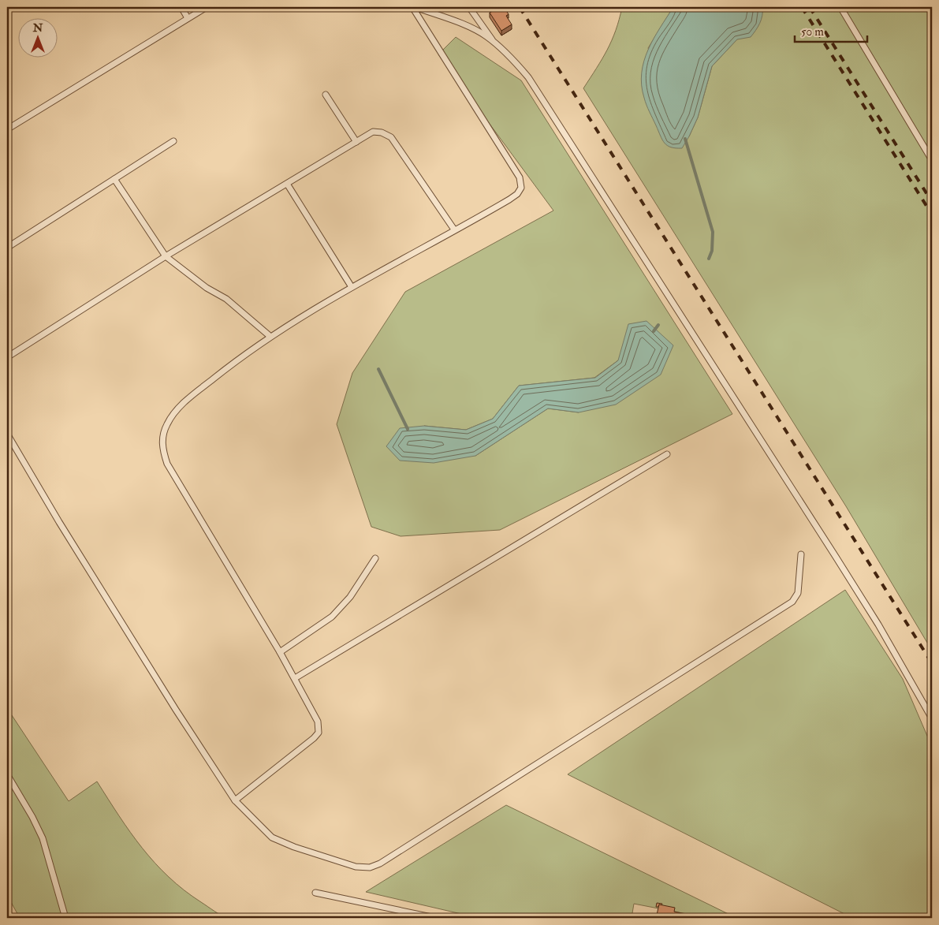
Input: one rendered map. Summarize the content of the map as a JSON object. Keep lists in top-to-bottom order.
{
  "scale_bar": "50 m",
  "north": "top"
}
